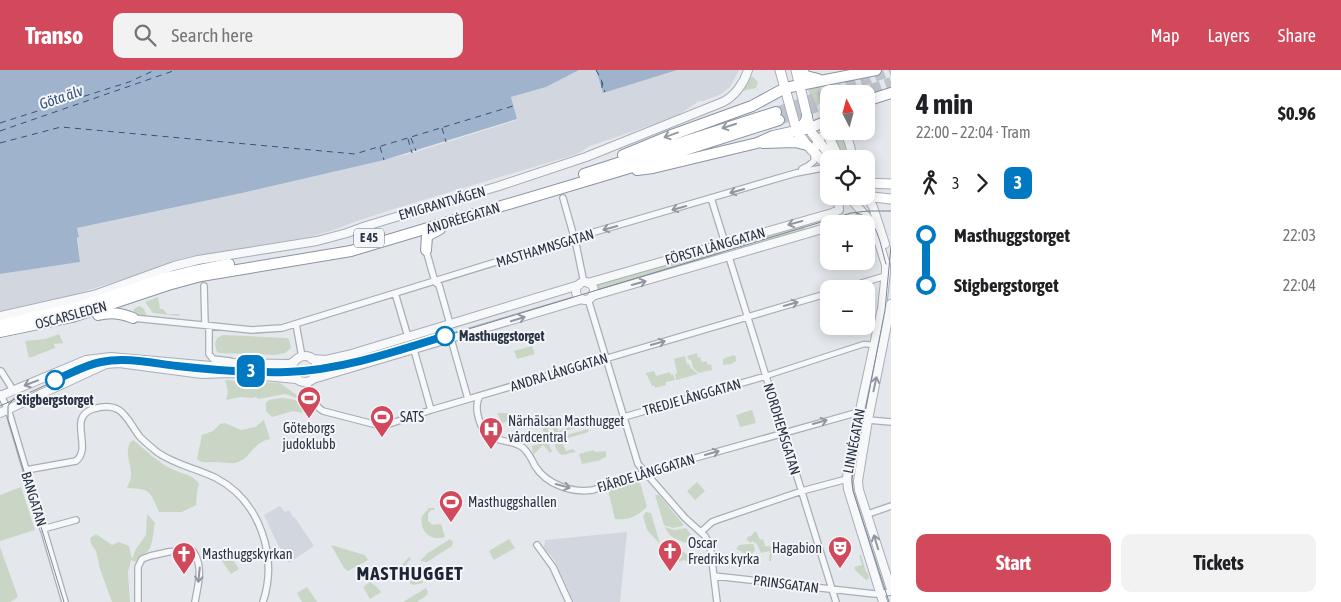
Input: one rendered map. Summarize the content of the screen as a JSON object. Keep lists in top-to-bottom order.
{
  "streets": {
    "highway": ["ANDRÉEGATAN", "E 45", "OSCARSLEDEN"],
    "street": [
      "EMIGRANTVÄGEN",
      "FÖRSTA LÅNGGATAN",
      "MASTHAMNSGATAN",
      "ANDRA LÅNGGATAN",
      "TREDJE LÅNGGATAN",
      "NORDHEMSGATAN",
      "LINNÉGATAN",
      "FJÄRDE LÅNGGATAN",
      "BANGATAN",
      "PRINSGATAN"
    ]
  },
  "crossings": [
    ["ANDRÉEGATAN", "OSCARSLEDEN"],
    ["FÖRSTA LÅNGGATAN", "ANDRA LÅNGGATAN"],
    ["FÖRSTA LÅNGGATAN", "NORDHEMSGATAN"],
    ["ANDRA LÅNGGATAN", "NORDHEMSGATAN"],
    ["ANDRA LÅNGGATAN", "FJÄRDE LÅNGGATAN"],
    ["TREDJE LÅNGGATAN", "NORDHEMSGATAN"],
    ["TREDJE LÅNGGATAN", "LINNÉGATAN"],
    ["NORDHEMSGATAN", "FJÄRDE LÅNGGATAN"],
    ["NORDHEMSGATAN", "PRINSGATAN"],
    ["LINNÉGATAN", "FJÄRDE LÅNGGATAN"],
    ["LINNÉGATAN", "PRINSGATAN"]
  ],
  "one_way": ["ANDRA LÅNGGATAN", "FJÄRDE LÅNGGATAN"],
  "districts": ["MASTHUGGET"],
  "water": ["Göta älv"],
  "places": {
    "other": ["Masthuggstorget", "Stigbergstorget"],
    "sports": ["Göteborgs judoklubb", "SATS", "Masthuggshallen"],
    "hospital": ["Närhälsan Masthugget vårdcentral"],
    "theatre": ["Hagabion"],
    "church": ["Oscar Fredriks kyrka", "Masthuggskyrkan"]
  },
  "lines": ["tram line 3"],
  "north": "top",
  "page": {
    "header": "Transo",
    "search": "Search here",
    "nav": ["Map", "Layers", "Share"],
    "on_map": "3",
    "heading": ["4 min", "22:00 – 22:04 · Tram", "$0.96"],
    "map_buttons": ["+", "−"],
    "legs": ["3", "3"],
    "list": [
      {
        "name": "Masthuggstorget",
        "value": "22:03"
      },
      {
        "name": "Stigbergstorget",
        "value": "22:04"
      }
    ],
    "buttons": ["Start", "Tickets"]
  }
}
